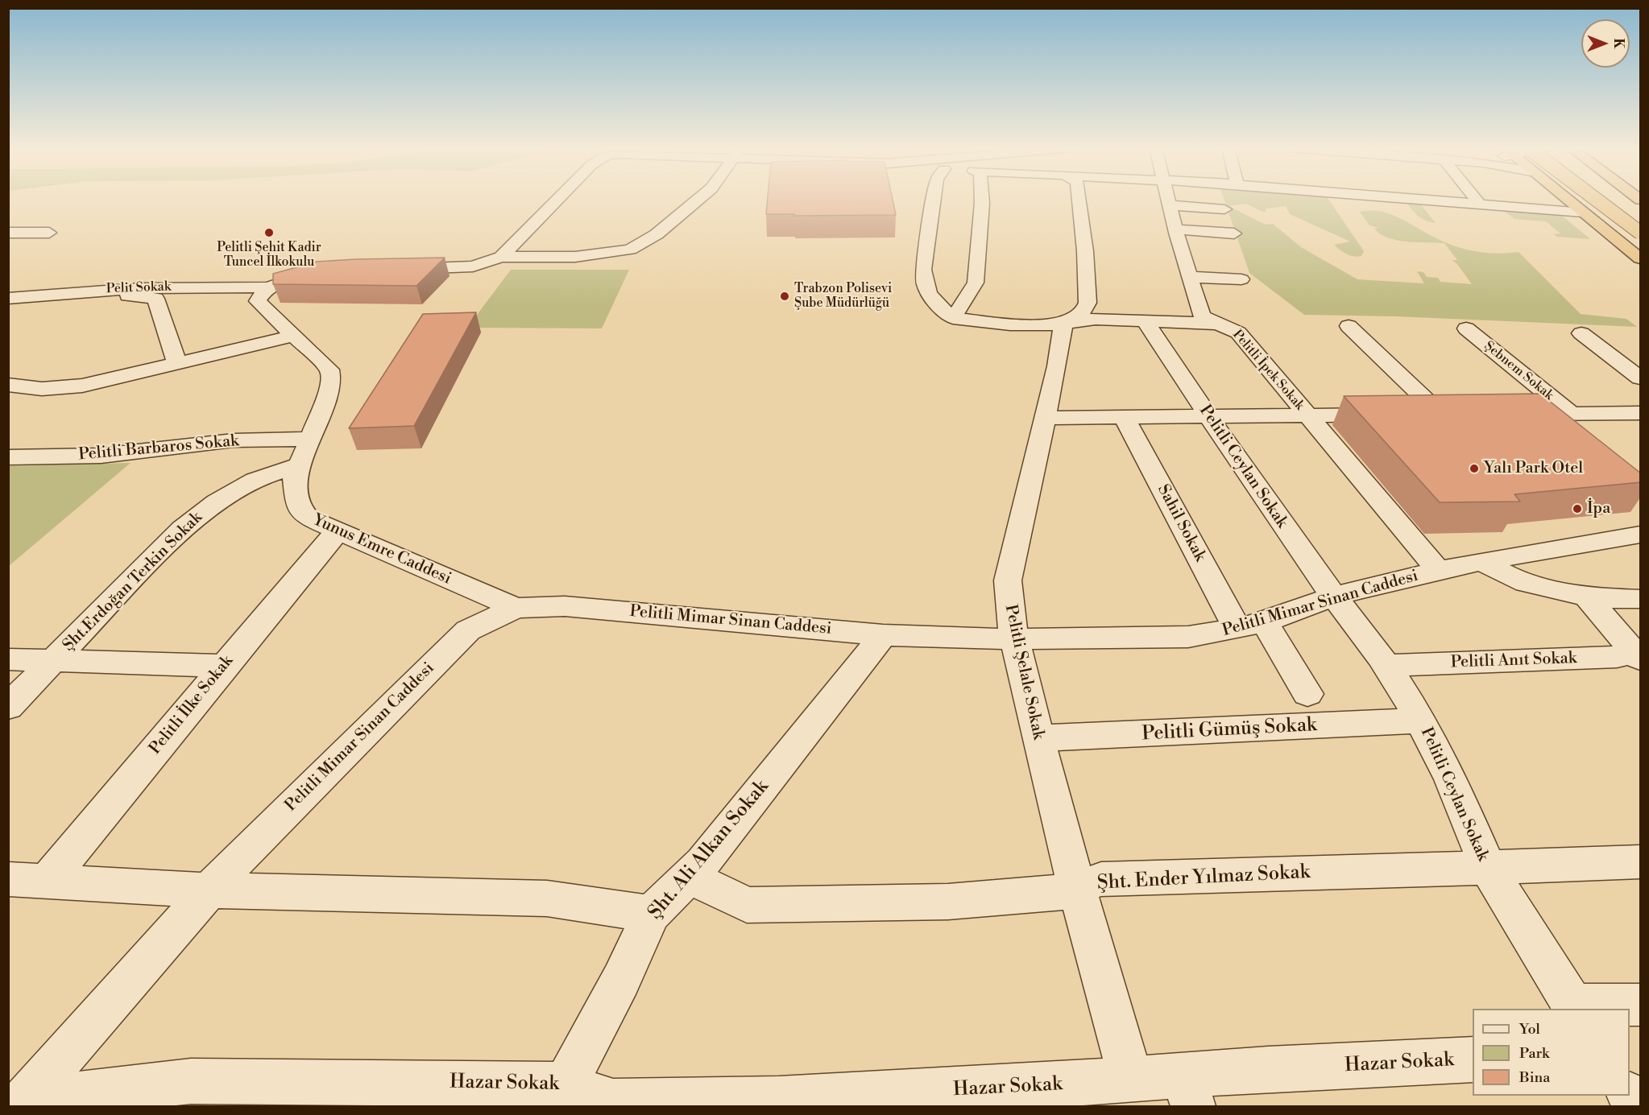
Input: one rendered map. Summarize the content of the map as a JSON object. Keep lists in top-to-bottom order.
{
  "streets": {
    "street": [
      "Pelit Sokak",
      "Pelitli İpek Sokak",
      "Şebnem Sokak",
      "Pelitli Barbaros Sokak",
      "Pelitli Ceylan Sokak",
      "Sahil Sokak",
      "Yunus Emre Caddesi",
      "Şht.Erdoğan Terkin Sokak",
      "Pelitli Mimar Sinan Caddesi",
      "Pelitli Anıt Sokak",
      "Pelitli Şelale Sokak",
      "Pelitli İlke Sokak",
      "Pelitli Gümüş Sokak",
      "Şht. Ali Alkan Sokak",
      "Şht. Ender Yılmaz Sokak",
      "Hazar Sokak"
    ]
  },
  "crossings": [
    ["Pelit Sokak", "Yunus Emre Caddesi"],
    ["Pelitli İpek Sokak", "Pelitli Mimar Sinan Caddesi"],
    ["Pelitli Barbaros Sokak", "Yunus Emre Caddesi"],
    ["Pelitli Ceylan Sokak", "Pelitli Mimar Sinan Caddesi"],
    ["Pelitli Ceylan Sokak", "Pelitli Anıt Sokak"],
    ["Pelitli Ceylan Sokak", "Pelitli Gümüş Sokak"],
    ["Pelitli Ceylan Sokak", "Şht. Ender Yılmaz Sokak"],
    ["Sahil Sokak", "Pelitli Mimar Sinan Caddesi"],
    ["Yunus Emre Caddesi", "Şht.Erdoğan Terkin Sokak"],
    ["Yunus Emre Caddesi", "Pelitli Mimar Sinan Caddesi"],
    ["Yunus Emre Caddesi", "Pelitli İlke Sokak"],
    ["Pelitli Mimar Sinan Caddesi", "Pelitli Şelale Sokak"],
    ["Pelitli Mimar Sinan Caddesi", "Şht. Ali Alkan Sokak"],
    ["Pelitli Mimar Sinan Caddesi", "Hazar Sokak"],
    ["Pelitli Şelale Sokak", "Pelitli Gümüş Sokak"],
    ["Pelitli Şelale Sokak", "Şht. Ender Yılmaz Sokak"],
    ["Pelitli Şelale Sokak", "Hazar Sokak"],
    ["Şht. Ali Alkan Sokak", "Şht. Ender Yılmaz Sokak"],
    ["Şht. Ali Alkan Sokak", "Hazar Sokak"]
  ],
  "places": [
    "Pelitli Şehit Kadir Tuncel İlkokulu",
    "Trabzon Polisevi Şube Müdürlüğü",
    "Yalı Park Otel",
    "İpa"
  ],
  "legend": ["Yol", "Park", "Bina"],
  "north": "right"
}
